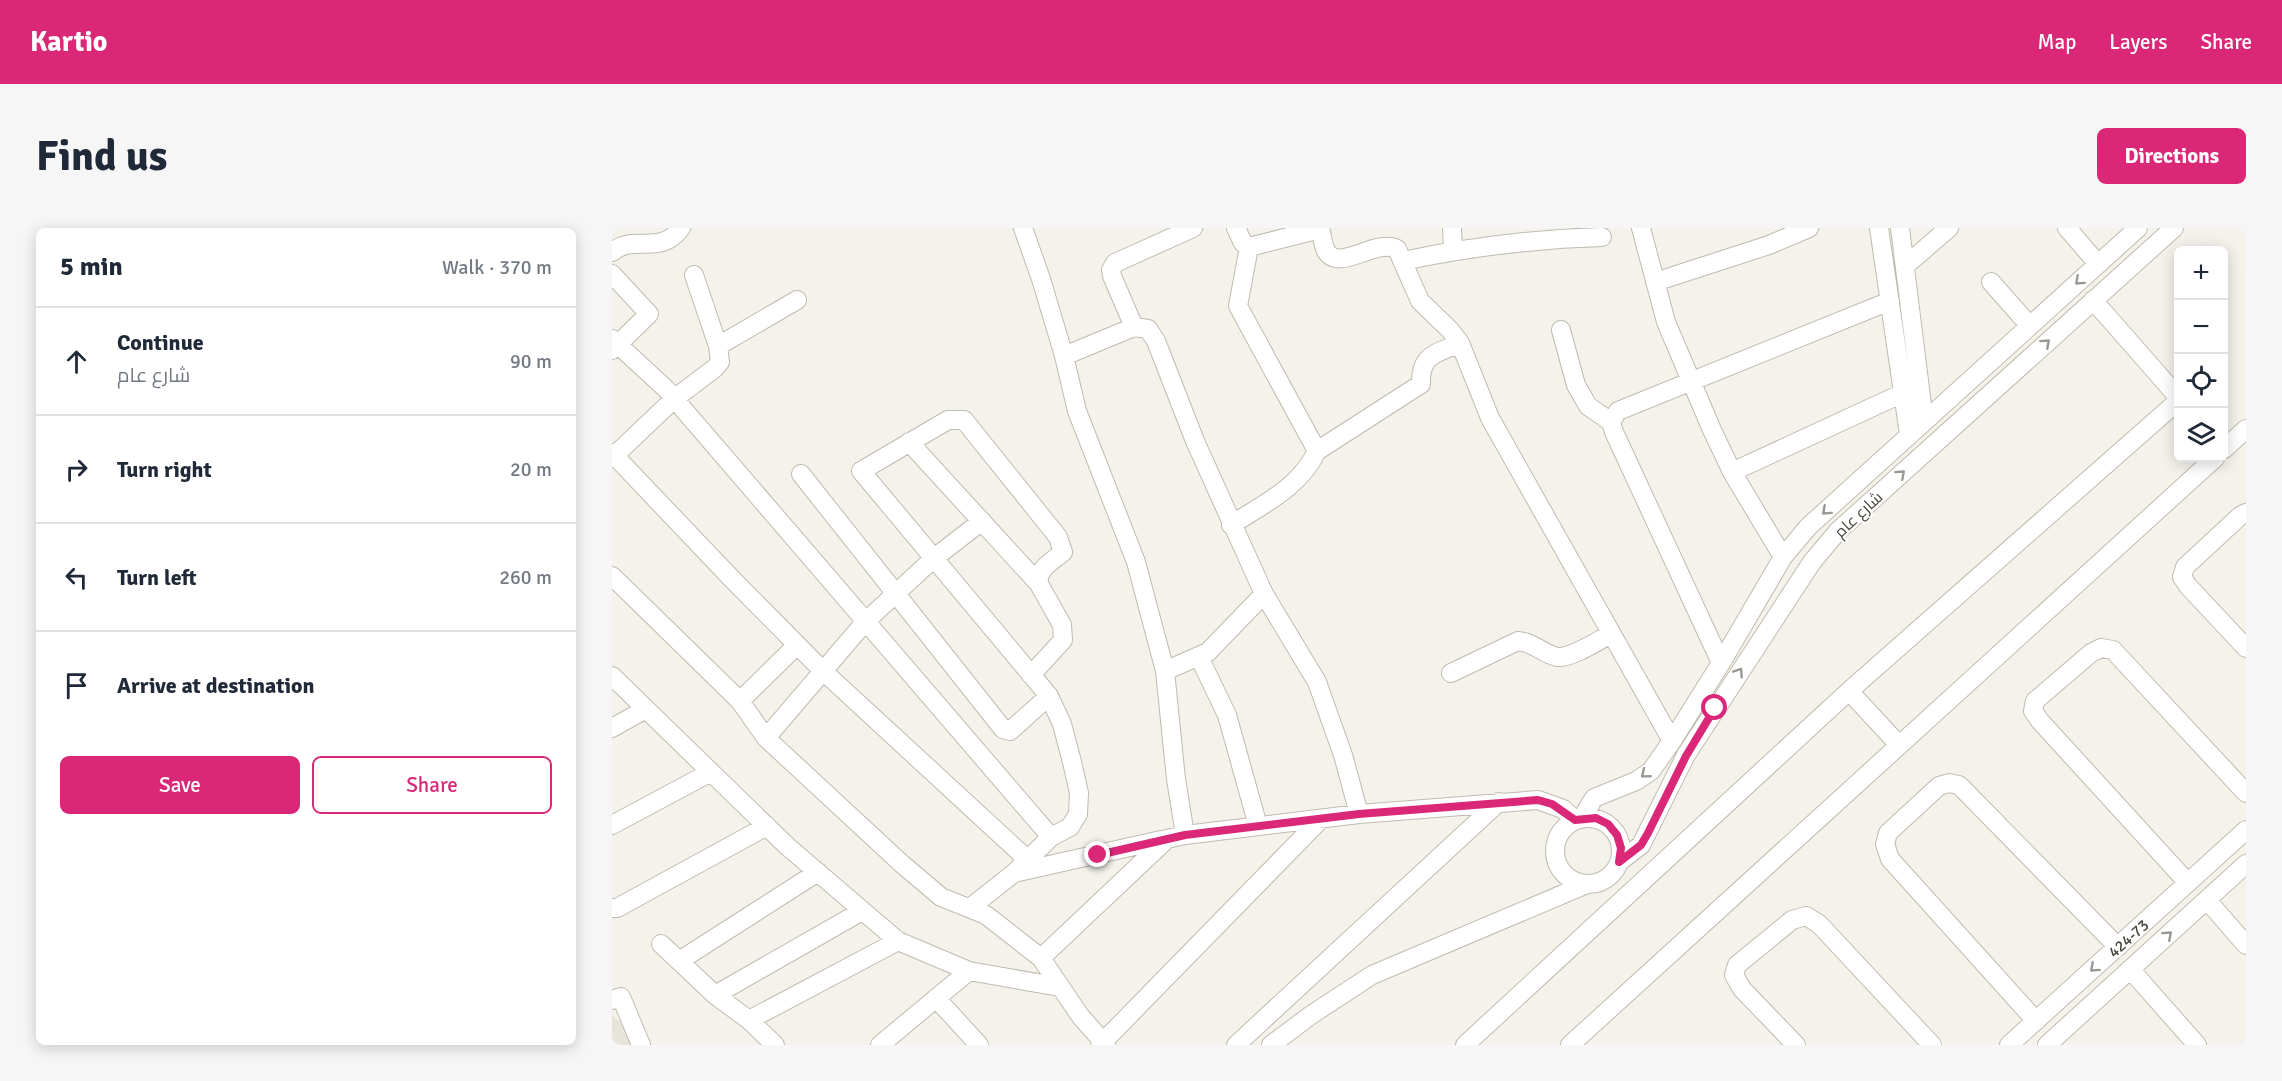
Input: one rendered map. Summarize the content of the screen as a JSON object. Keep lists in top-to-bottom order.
{
  "streets": {
    "street": ["شارع عام", "424-73"]
  },
  "page": {
    "header": "Kartio",
    "nav": ["Map", "Layers", "Share"],
    "buttons": [
      "Directions",
      ["Save", "Share"]
    ],
    "title": "Find us",
    "heading": ["5 min", "Walk · 370 m"],
    "map_buttons": ["+", "−"],
    "list": [
      ["Continue", "شارع عام", "90 m"],
      ["Turn right", "20 m"],
      ["Turn left", "260 m"],
      "Arrive at destination"
    ]
  }
}
